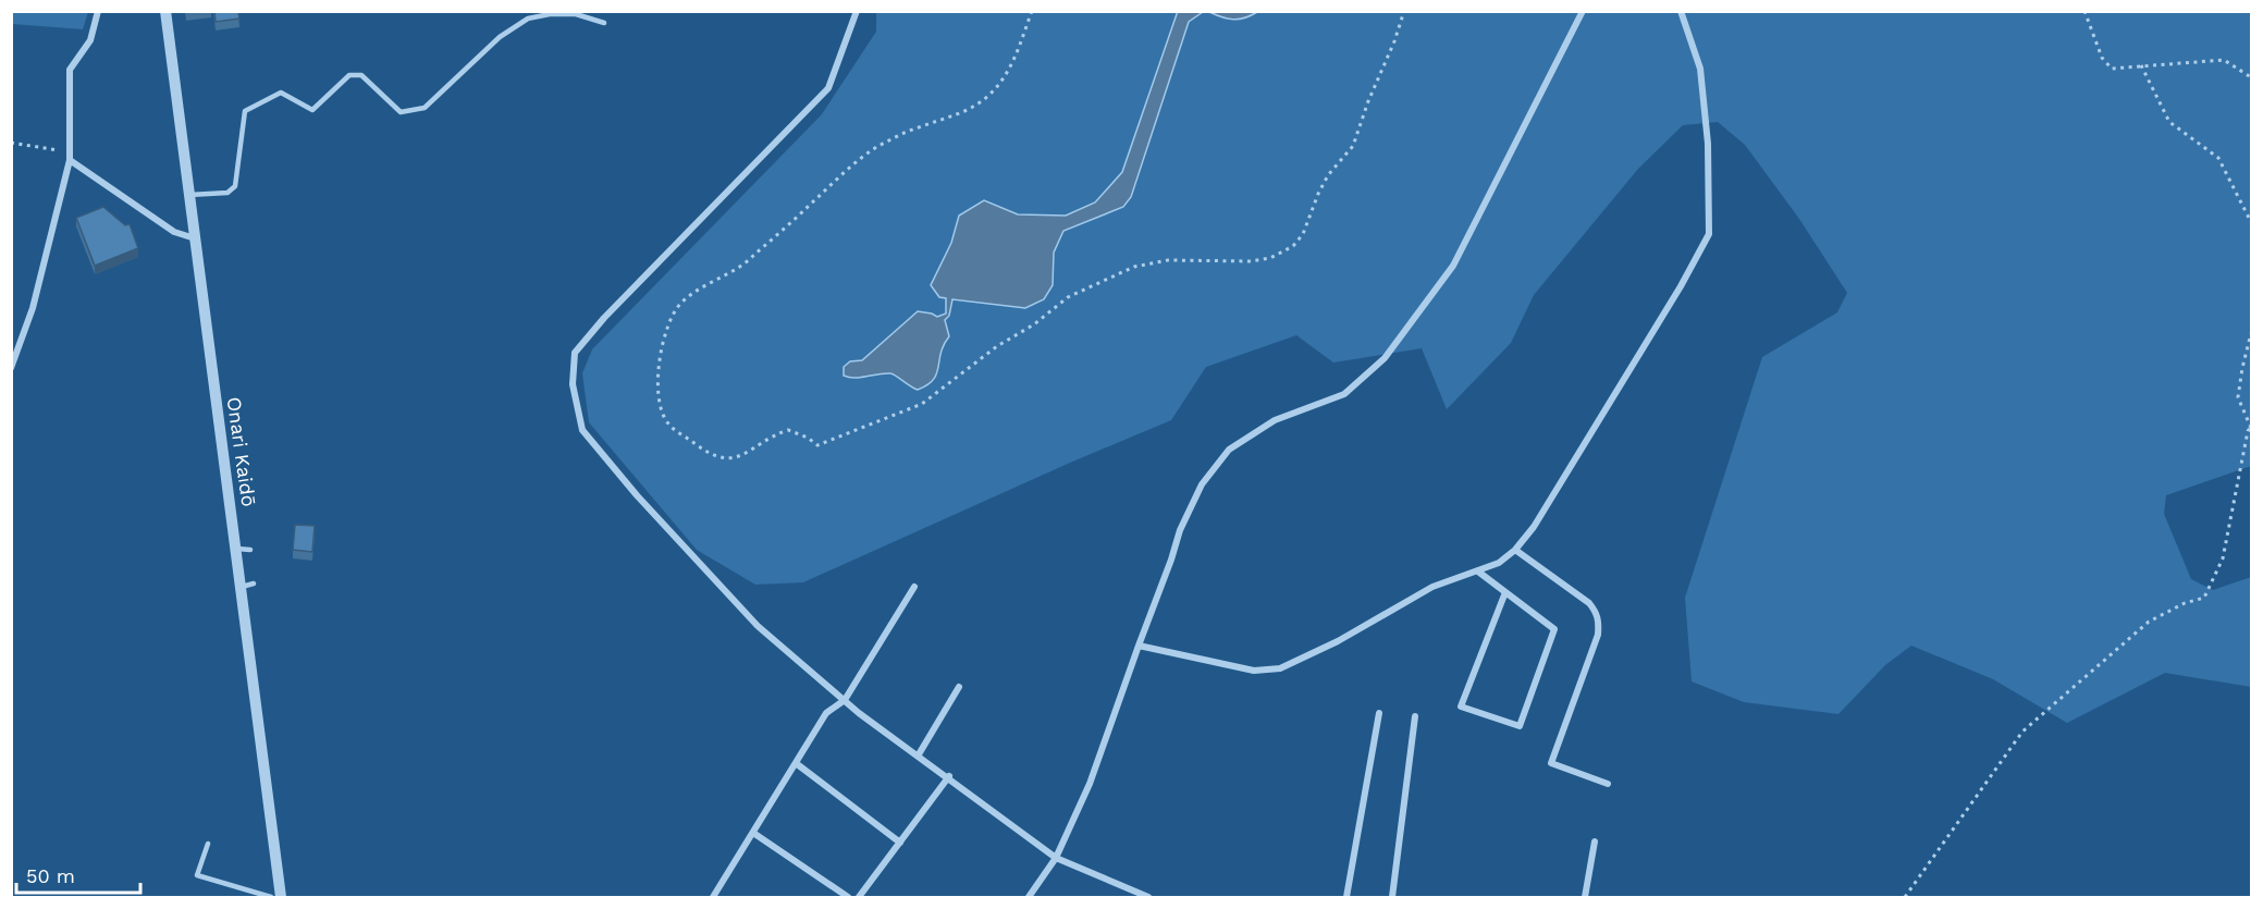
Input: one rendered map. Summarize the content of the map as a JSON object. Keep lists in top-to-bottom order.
{
  "streets": {
    "street": ["Onari Kaidō"]
  },
  "scale_bar": "50 m"
}
